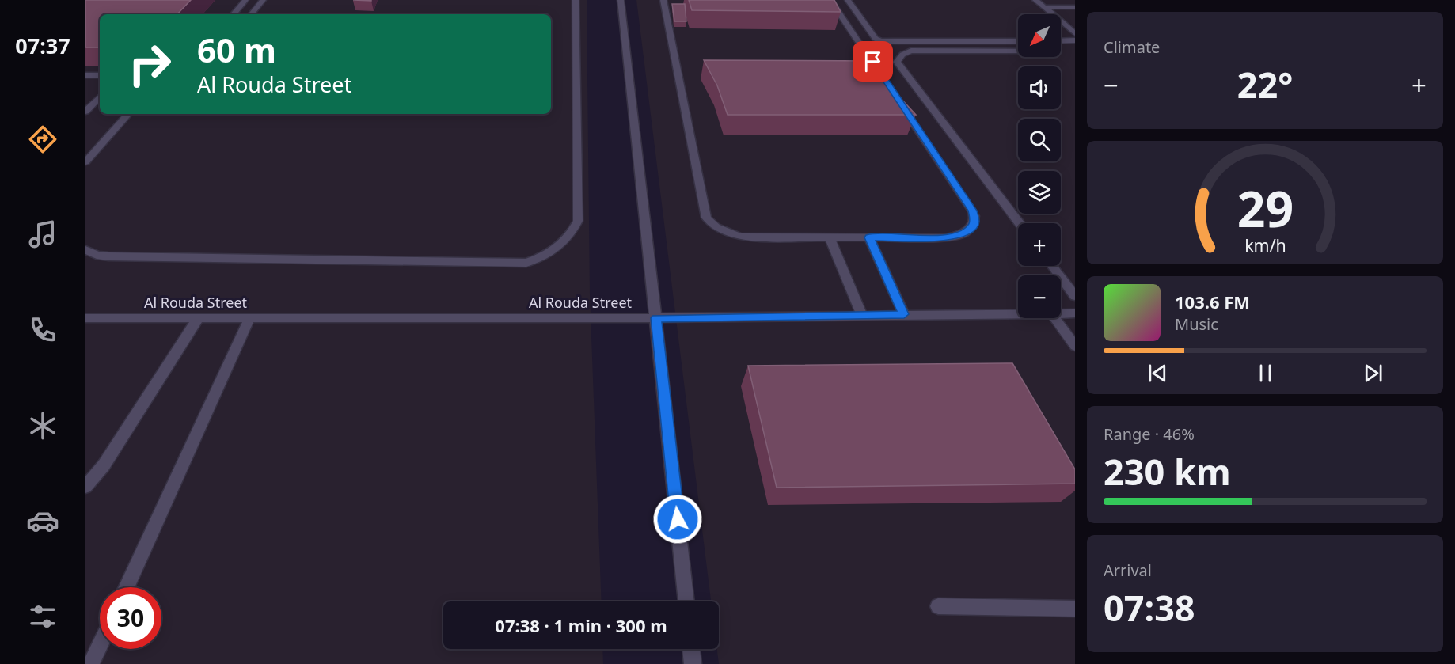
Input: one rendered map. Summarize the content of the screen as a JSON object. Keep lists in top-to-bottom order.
{
  "streets": {
    "street": ["Al Rouda Street"]
  },
  "north": "bottom left",
  "page": {
    "tabs": "07:37",
    "tile": [
      "Climate",
      ["Range · 46%", "230 km"],
      ["Arrival", "07:38"]
    ],
    "map_buttons": ["+", "−"],
    "turn": ["60 m", "Al Rouda Street"],
    "heat": ["−", "22°", "+"],
    "song": ["103.6 FM", "Music"],
    "limit": "30",
    "trip": "07:38 · 1 min · 300 m",
    "gauge": ["29", "km/h"]
  }
}
